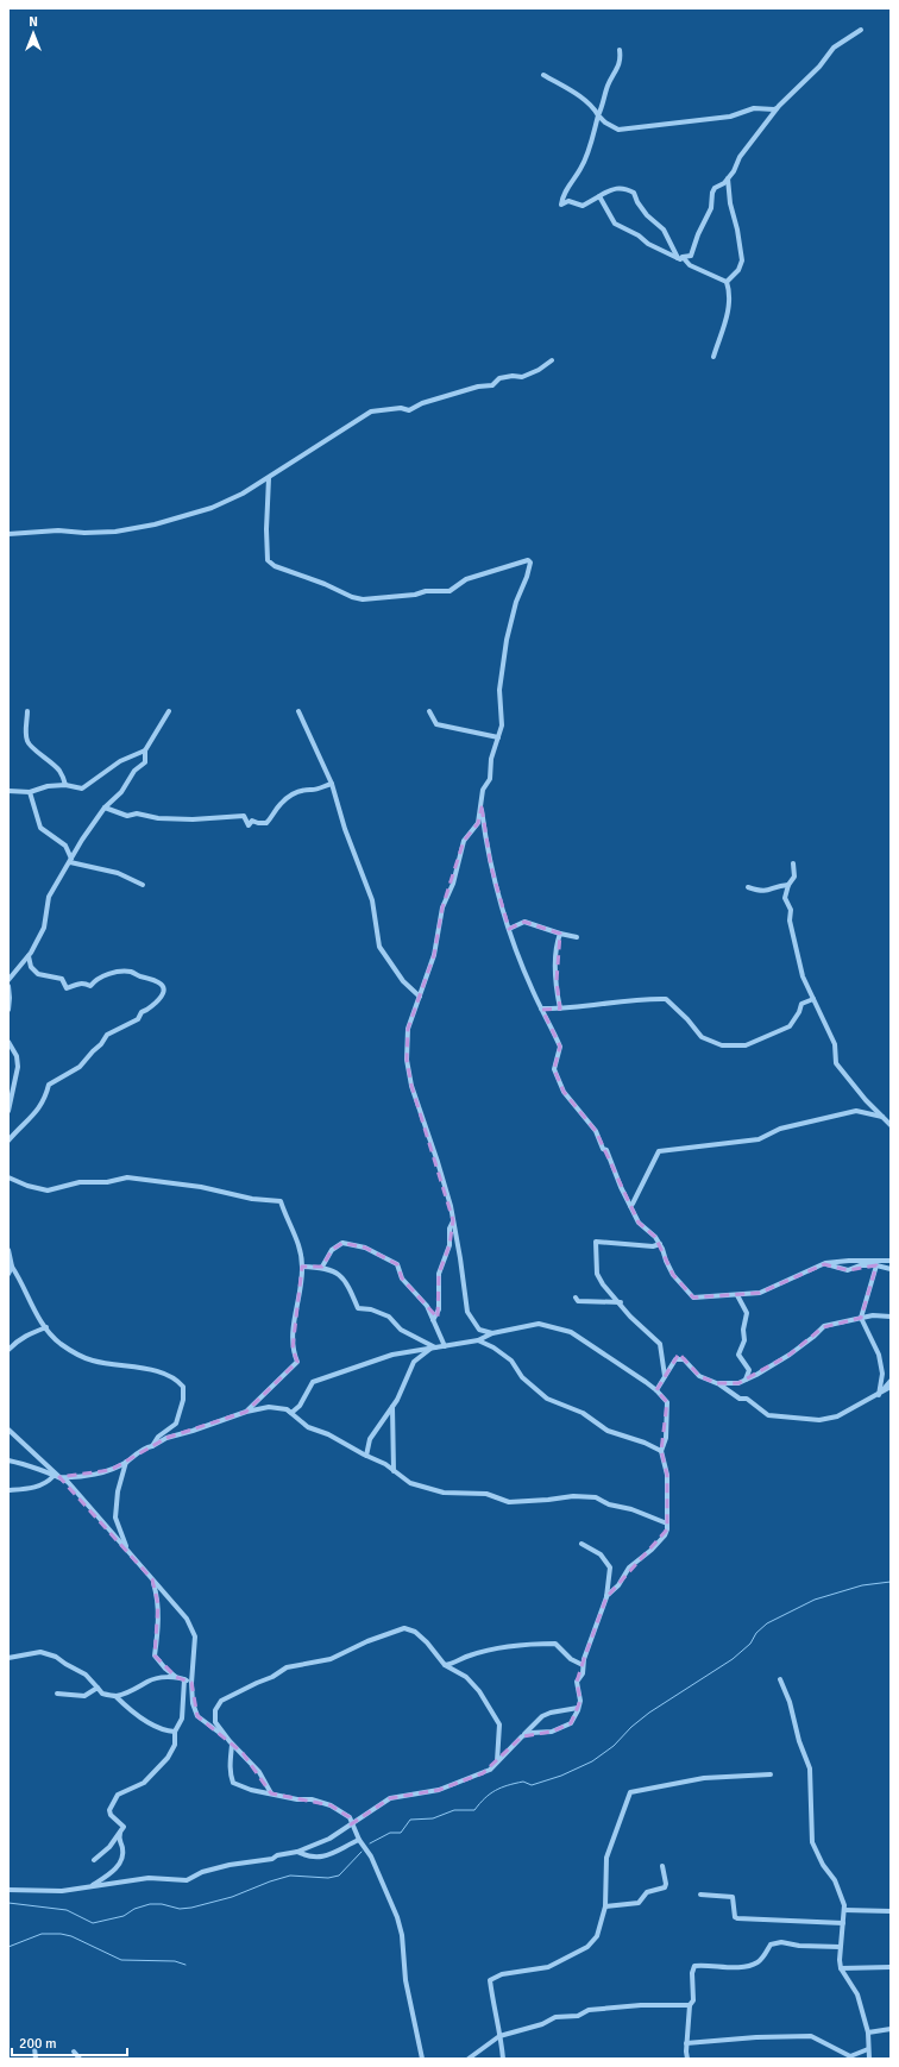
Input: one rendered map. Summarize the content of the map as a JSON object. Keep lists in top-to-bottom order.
{
  "scale_bar": "200 m",
  "north": "top"
}
